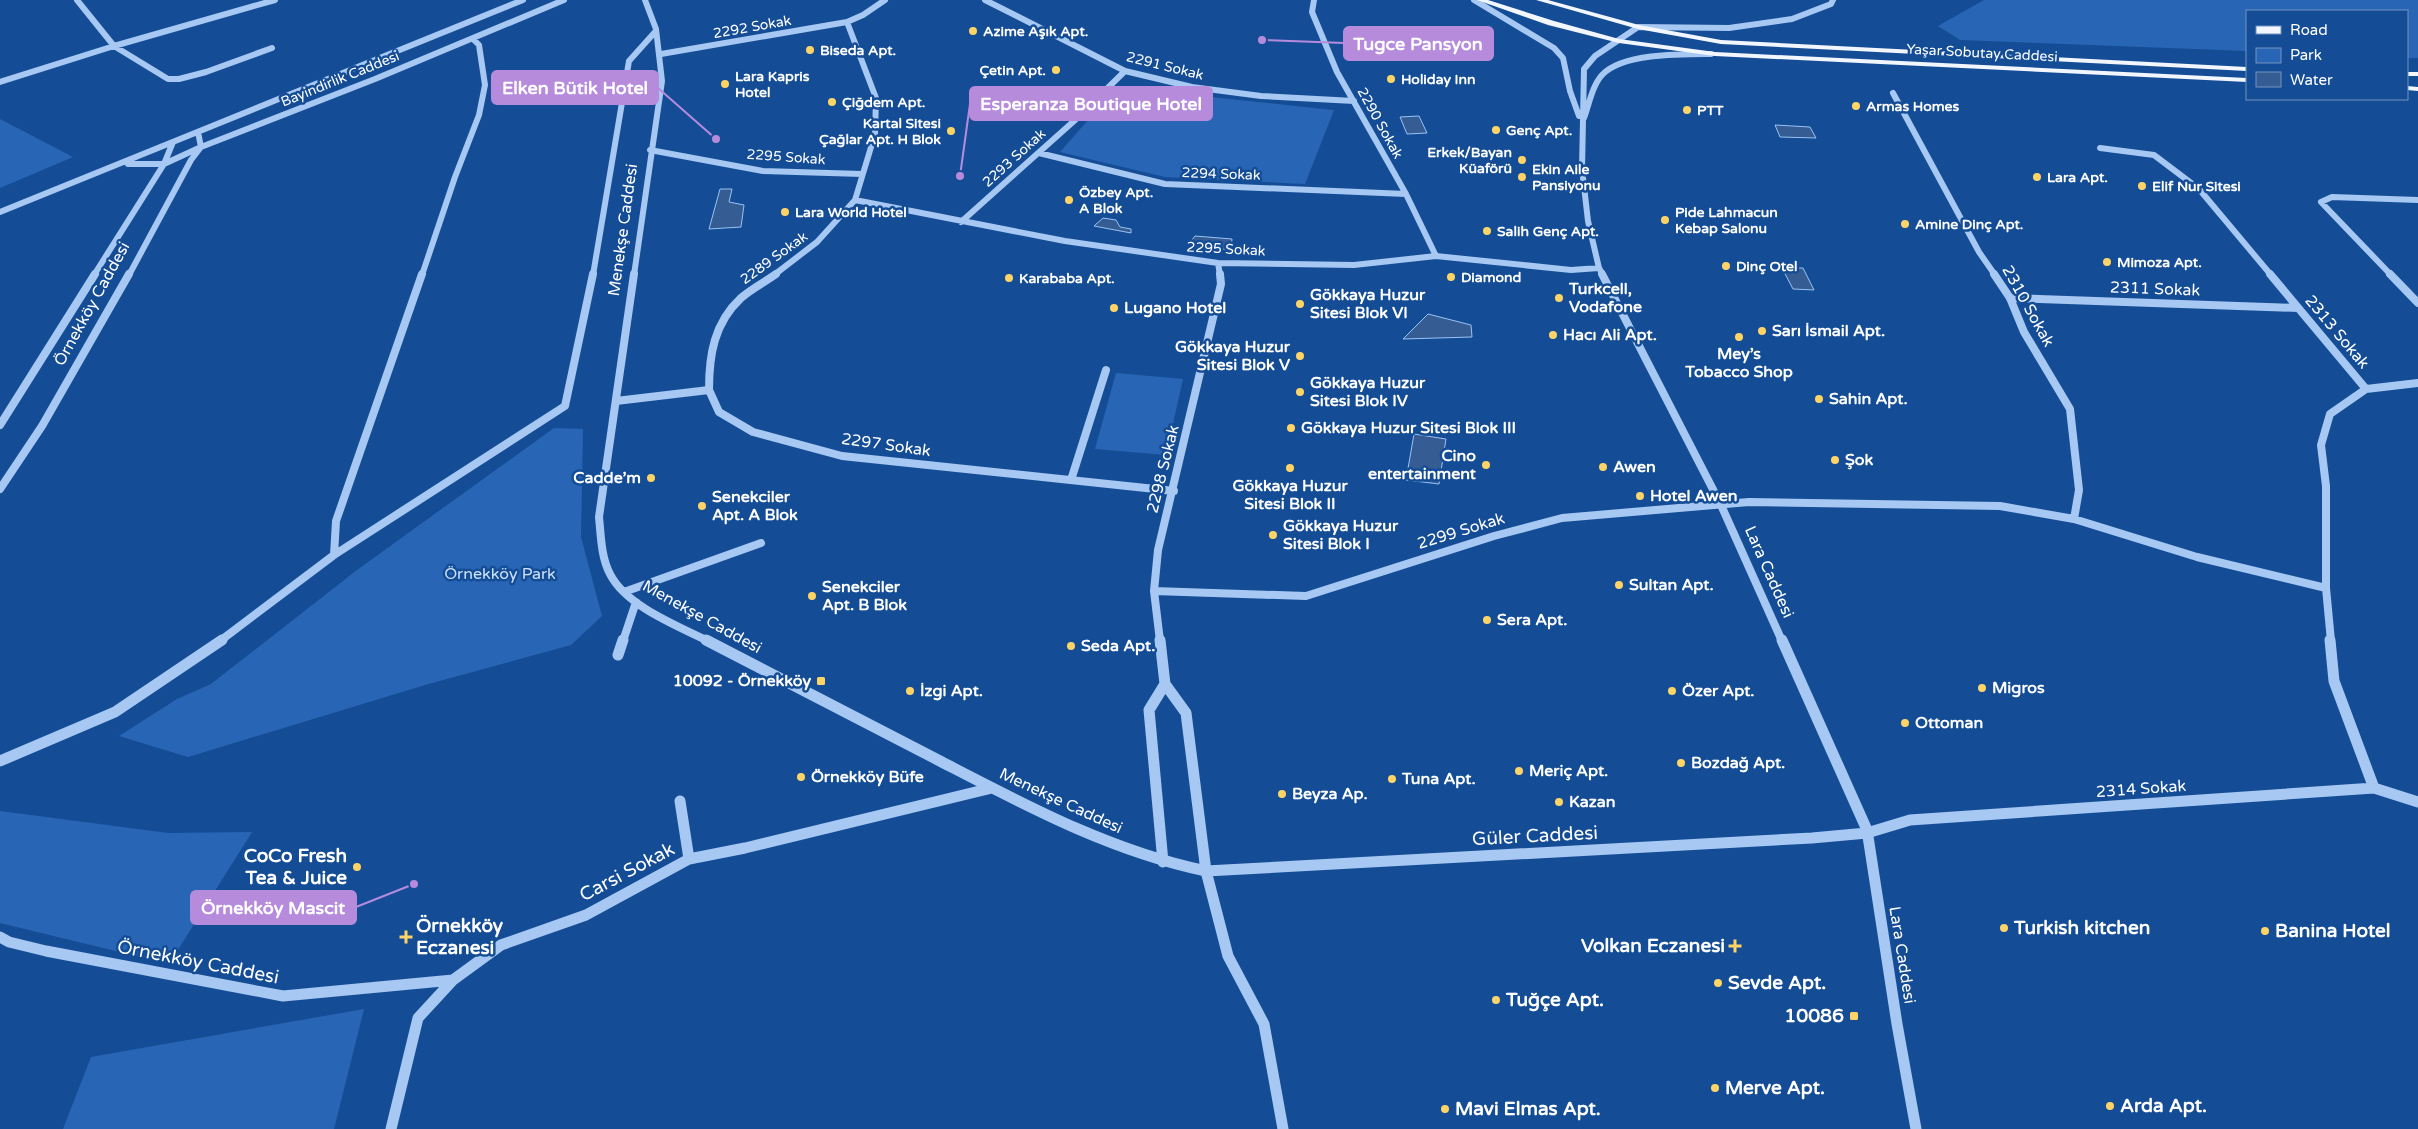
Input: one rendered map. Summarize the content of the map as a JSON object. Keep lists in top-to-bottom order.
{
  "streets": {
    "main road": ["Yaşar Sobutay Caddesi"],
    "street": [
      "2292 Sokak",
      "2291 Sokak",
      "Bayindirlik Caddesi",
      "2290 Sokak",
      "2295 Sokak",
      "2293 Sokak",
      "2294 Sokak",
      "Menekşe Caddesi",
      "2289 Sokak",
      "2311 Sokak",
      "Örnekköy Caddesi",
      "2310 Sokak",
      "2313 Sokak",
      "2297 Sokak",
      "2298 Sokak",
      "2299 Sokak",
      "Lara Caddesi",
      "2314 Sokak",
      "Güler Caddesi",
      "Carsi Sokak"
    ]
  },
  "crossings": [
    ["2292 Sokak", "Menekşe Caddesi"],
    ["2292 Sokak", "2289 Sokak"],
    ["2291 Sokak", "2290 Sokak"],
    ["2291 Sokak", "2293 Sokak"],
    ["Bayindirlik Caddesi", "Örnekköy Caddesi"],
    ["2290 Sokak", "2295 Sokak"],
    ["2290 Sokak", "2294 Sokak"],
    ["2295 Sokak", "2293 Sokak"],
    ["2295 Sokak", "Menekşe Caddesi"],
    ["2295 Sokak", "2289 Sokak"],
    ["2295 Sokak", "2298 Sokak"],
    ["2295 Sokak", "Lara Caddesi"],
    ["2293 Sokak", "2294 Sokak"],
    ["Menekşe Caddesi", "2298 Sokak"],
    ["Menekşe Caddesi", "Güler Caddesi"],
    ["Menekşe Caddesi", "Carsi Sokak"],
    ["2289 Sokak", "2297 Sokak"],
    ["2311 Sokak", "2310 Sokak"],
    ["2311 Sokak", "2313 Sokak"],
    ["Örnekköy Caddesi", "Carsi Sokak"],
    ["2313 Sokak", "2314 Sokak"],
    ["2297 Sokak", "2298 Sokak"],
    ["2298 Sokak", "2299 Sokak"],
    ["2298 Sokak", "Güler Caddesi"],
    ["2299 Sokak", "Lara Caddesi"],
    ["Lara Caddesi", "2314 Sokak"],
    ["Lara Caddesi", "Güler Caddesi"],
    ["2314 Sokak", "Güler Caddesi"]
  ],
  "parks": ["Örnekköy Park"],
  "places": {
    "other": [
      "Azime Aşık Apt.",
      "Tugce Pansyon",
      "Biseda Apt.",
      "Çetin Apt.",
      "Holiday Inn",
      "Lara Kapris Hotel",
      "Çiğdem Apt.",
      "Armas Homes",
      "PTT",
      "Genç Apt.",
      "Kartal Sitesi Çağlar Apt. H Blok",
      "Elken Bütik Hotel",
      "Erkek/Bayan Küaförü",
      "Esperanza Boutique Hotel",
      "Ekin Aile Pansiyonu",
      "Lara Apt.",
      "Elif Nur Sitesi",
      "Özbey Apt. A Blok",
      "Lara World Hotel",
      "Pide Lahmacun Kebap Salonu",
      "Amine Dinç Apt.",
      "Salih Genç Apt.",
      "Mimoza Apt.",
      "Dinç Otel",
      "Diamond",
      "Karababa Apt.",
      "Turkcell, Vodafone",
      "Gökkaya Huzur Sitesi Blok VI",
      "Lugano Hotel",
      "Sarı İsmail Apt.",
      "Hacı Ali Apt.",
      "Mey’s Tobacco Shop",
      "Gökkaya Huzur Sitesi Blok V",
      "Gökkaya Huzur Sitesi Blok IV",
      "Sahin Apt.",
      "Gökkaya Huzur Sitesi Blok III",
      "Şok",
      "Cino entertainment",
      "Awen",
      "Gökkaya Huzur Sitesi Blok II",
      "Cadde’m",
      "Hotel Awen",
      "Senekciler Apt. A Blok",
      "Gökkaya Huzur Sitesi Blok I",
      "Sultan Apt.",
      "Senekciler Apt. B Blok",
      "Sera Apt.",
      "Seda Apt.",
      "Migros",
      "İzgi Apt.",
      "Özer Apt.",
      "Ottoman",
      "Bozdağ Apt.",
      "Meriç Apt.",
      "Örnekköy Büfe",
      "Tuna Apt.",
      "Beyza Ap.",
      "Kazan",
      "CoCo Fresh Tea & Juice",
      "Örnekköy Mascit",
      "Turkish kitchen",
      "Banina Hotel",
      "Sevde Apt.",
      "Tuğçe Apt.",
      "Merve Apt.",
      "Arda Apt.",
      "Mavi Elmas Apt."
    ],
    "transit": ["10092 - Örnekköy", "10086"],
    "health": ["Örnekköy Eczanesi", "Volkan Eczanesi"]
  },
  "legend": ["Road", "Park", "Water"]
}
